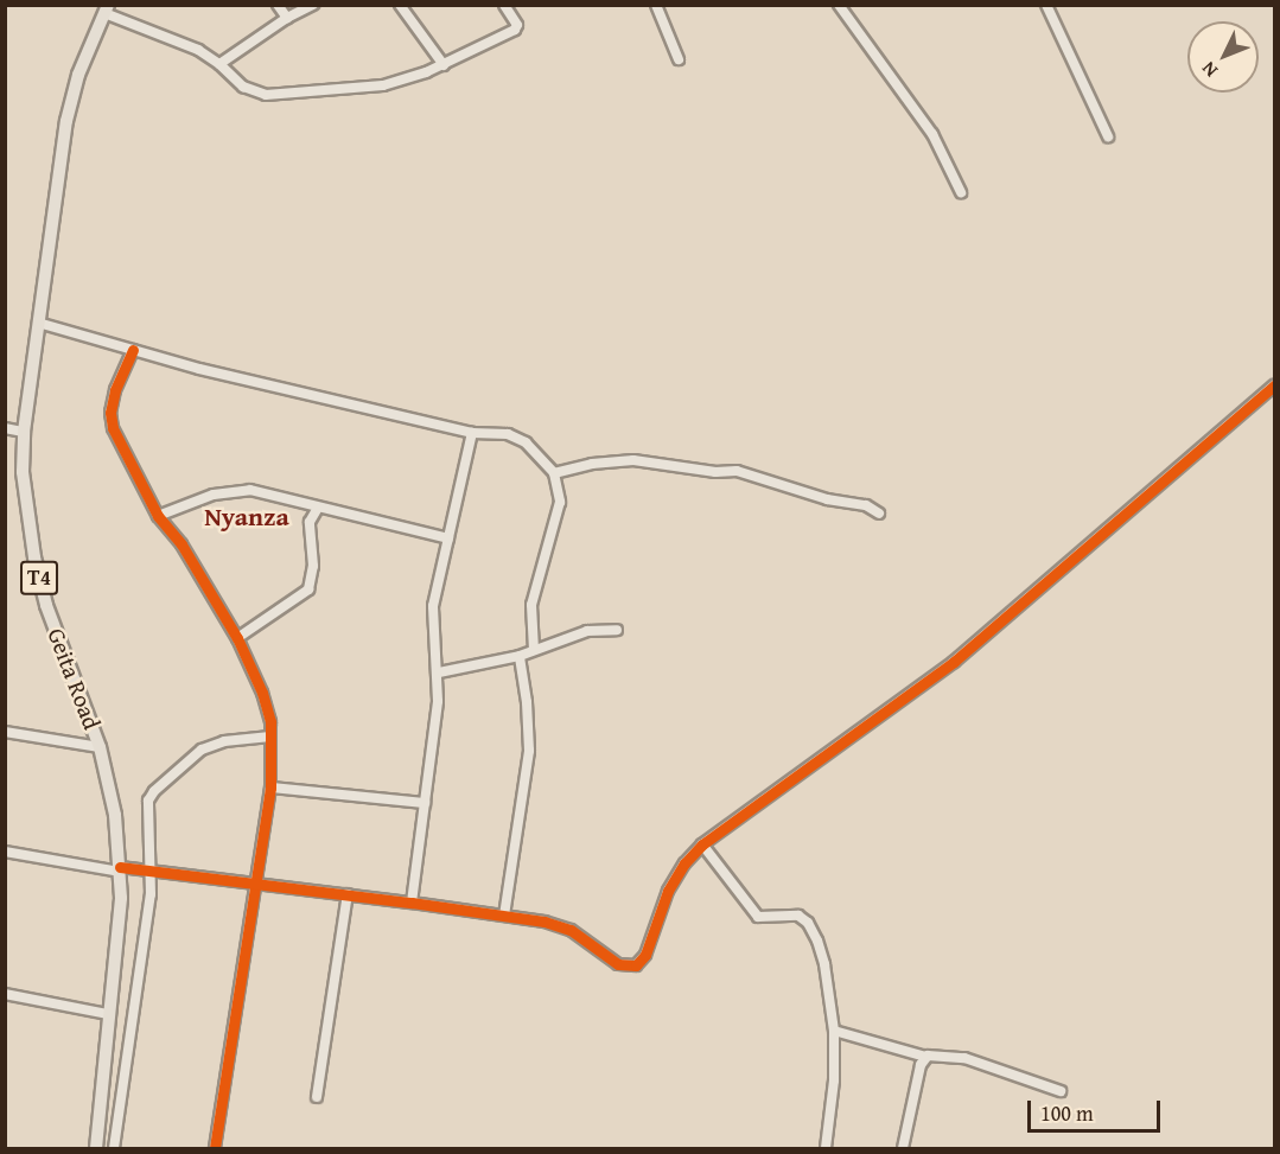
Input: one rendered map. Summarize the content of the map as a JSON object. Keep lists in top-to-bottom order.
{
  "streets": {
    "highway": ["T4", "Geita Road"]
  },
  "districts": ["Nyanza"],
  "scale_bar": "100 m",
  "north": "bottom left"
}
